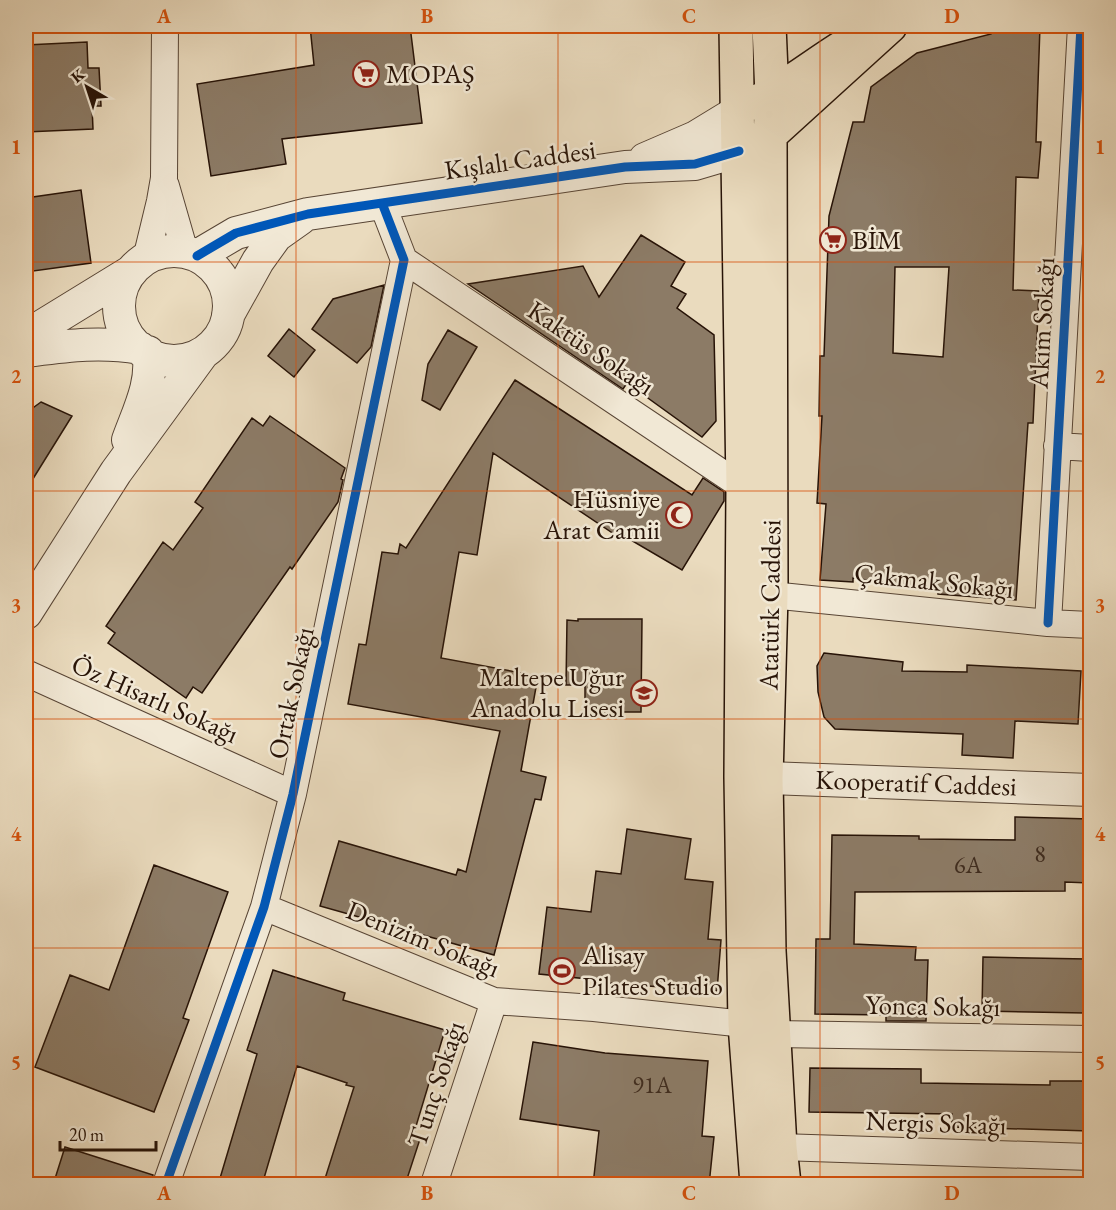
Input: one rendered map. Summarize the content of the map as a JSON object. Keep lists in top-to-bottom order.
{
  "streets": {
    "main road": ["Atatürk Caddesi"],
    "street": [
      "Kışlalı Caddesi",
      "Akım Sokağı",
      "Kaktüs Sokağı",
      "Çakmak Sokağı",
      "Ortak Sokağı",
      "Öz Hisarlı Sokağı",
      "Kooperatif Caddesi",
      "Denizim Sokağı",
      "Yonca Sokağı",
      "Tunç Sokağı",
      "Nergis Sokağı"
    ]
  },
  "crossings": [
    ["Kışlalı Caddesi", "Atatürk Caddesi"],
    ["Akım Sokağı", "Çakmak Sokağı"],
    ["Kaktüs Sokağı", "Atatürk Caddesi"],
    ["Kaktüs Sokağı", "Ortak Sokağı"],
    ["Çakmak Sokağı", "Atatürk Caddesi"],
    ["Atatürk Caddesi", "Kooperatif Caddesi"],
    ["Atatürk Caddesi", "Denizim Sokağı"],
    ["Atatürk Caddesi", "Yonca Sokağı"],
    ["Atatürk Caddesi", "Nergis Sokağı"],
    ["Ortak Sokağı", "Öz Hisarlı Sokağı"],
    ["Ortak Sokağı", "Denizim Sokağı"],
    ["Denizim Sokağı", "Yonca Sokağı"],
    ["Denizim Sokağı", "Tunç Sokağı"]
  ],
  "places": {
    "supermarket": ["MOPAŞ", "BİM"],
    "mosque": ["Hüsniye Arat Camii"],
    "school or university": ["Maltepe Uğur Anadolu Lisesi"],
    "sports": ["Alisay Pilates Studio"]
  },
  "house_numbers": ["8", "6A", "91A"],
  "scale_bar": "20 m",
  "north": "top left",
  "grid": {
    "columns": [
      "A",
      "B",
      "C",
      "D"
    ],
    "rows": [
      "1",
      "2",
      "3",
      "4",
      "5"
    ]
  }
}
